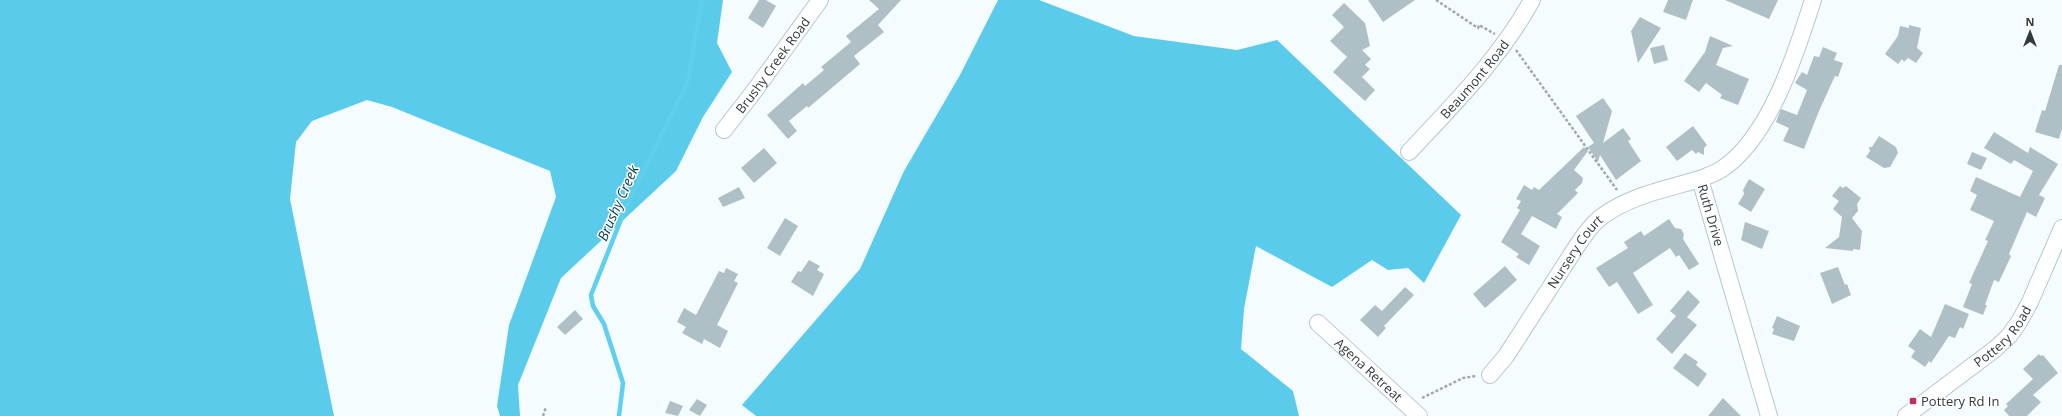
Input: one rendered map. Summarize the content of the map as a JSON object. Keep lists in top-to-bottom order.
{
  "streets": {
    "street": [
      "Brushy Creek Road",
      "Beaumont Road",
      "Ruth Drive",
      "Nursery Court",
      "Pottery Road",
      "Agena Retreat"
    ]
  },
  "crossings": [
    ["Ruth Drive", "Nursery Court"]
  ],
  "water": ["Brushy Creek"],
  "places": {
    "transit": ["Pottery Rd In"]
  },
  "north": "top"
}
